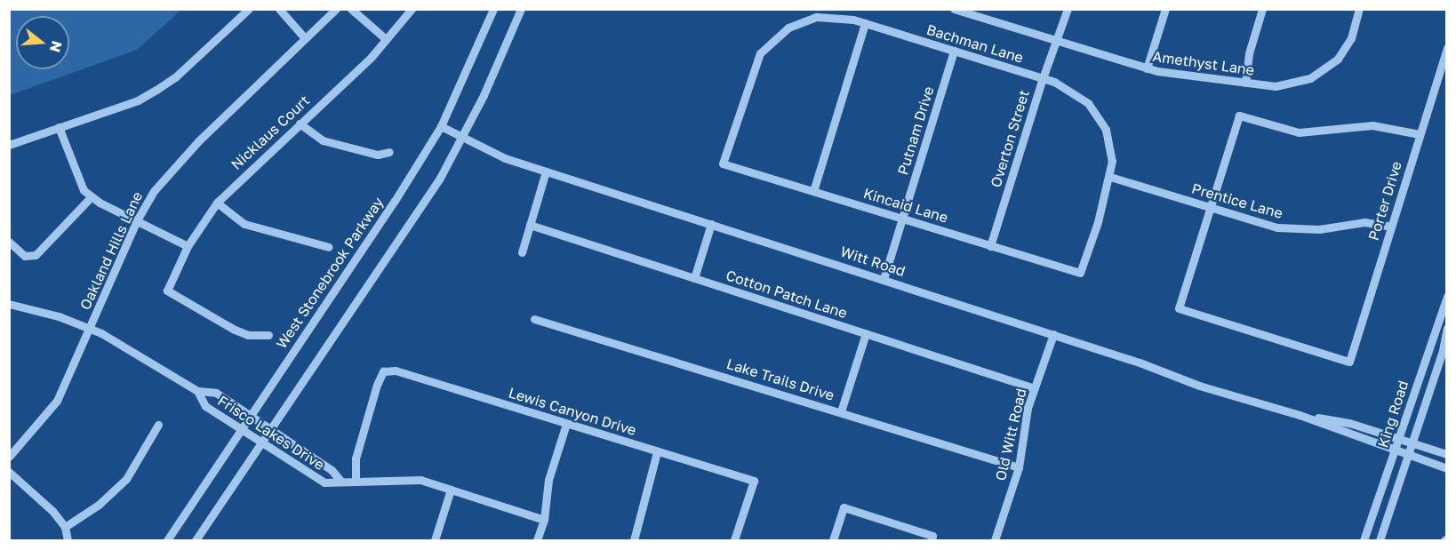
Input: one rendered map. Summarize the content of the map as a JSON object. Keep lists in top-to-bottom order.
{
  "streets": {
    "street": [
      "Bachman Lane",
      "Amethyst Lane",
      "Putnam Drive",
      "Nicklaus Court",
      "Overton Street",
      "Prentice Lane",
      "Porter Drive",
      "Kincaid Lane",
      "Oakland Hills Lane",
      "Witt Road",
      "West Stonebrook Parkway",
      "Cotton Patch Lane",
      "Lake Trails Drive",
      "Lewis Canyon Drive",
      "King Road",
      "Frisco Lakes Drive",
      "Old Witt Road"
    ]
  },
  "crossings": [
    ["Bachman Lane", "Putnam Drive"],
    ["Bachman Lane", "Overton Street"],
    ["Bachman Lane", "Prentice Lane"],
    ["Bachman Lane", "Kincaid Lane"],
    ["Amethyst Lane", "Overton Street"],
    ["Putnam Drive", "Kincaid Lane"],
    ["Putnam Drive", "Witt Road"],
    ["Overton Street", "Kincaid Lane"],
    ["Prentice Lane", "Porter Drive"],
    ["Prentice Lane", "Kincaid Lane"],
    ["Oakland Hills Lane", "Frisco Lakes Drive"],
    ["Witt Road", "West Stonebrook Parkway"],
    ["Witt Road", "King Road"],
    ["Witt Road", "Old Witt Road"],
    ["West Stonebrook Parkway", "Frisco Lakes Drive"],
    ["Cotton Patch Lane", "Old Witt Road"],
    ["Lake Trails Drive", "Old Witt Road"],
    ["Lewis Canyon Drive", "Frisco Lakes Drive"]
  ],
  "north": "right"
}
